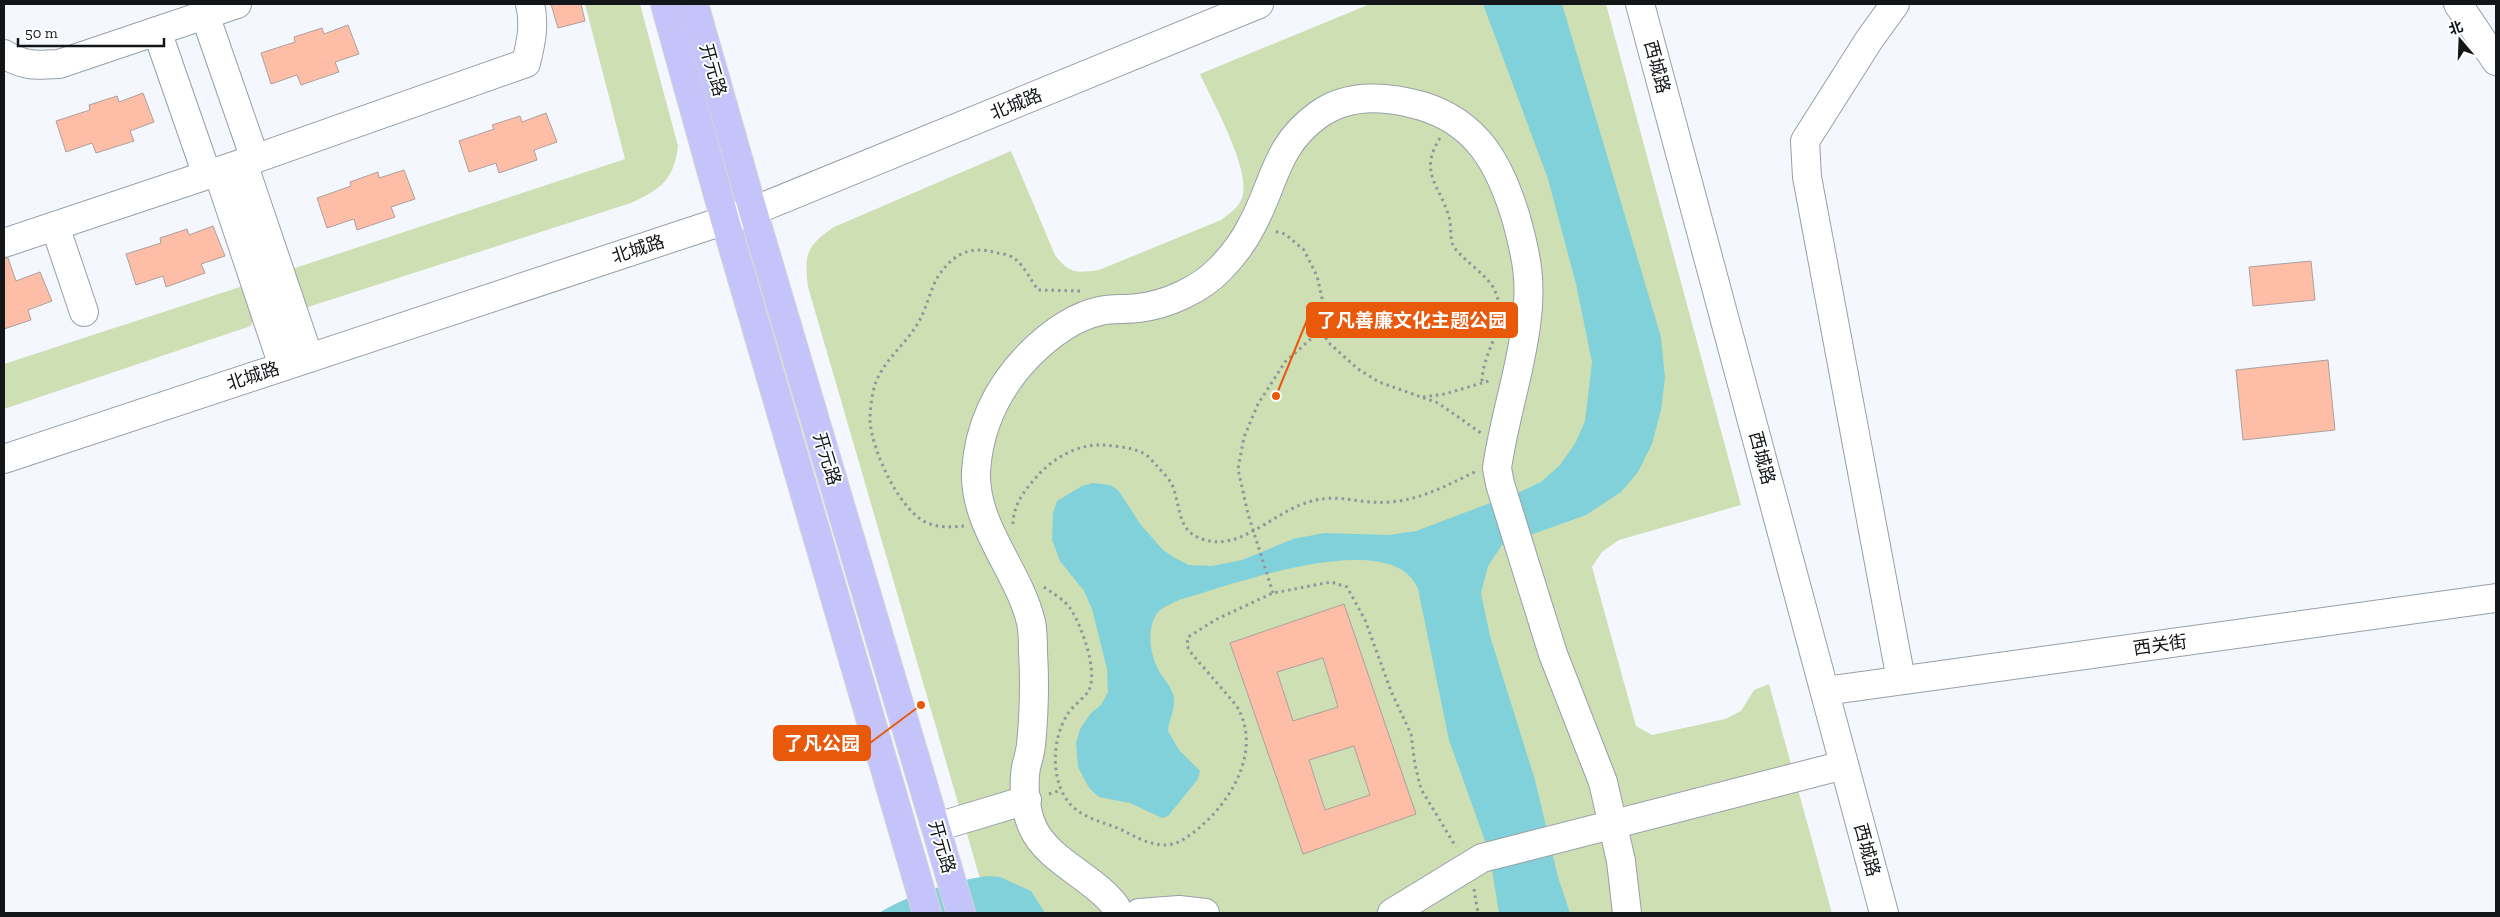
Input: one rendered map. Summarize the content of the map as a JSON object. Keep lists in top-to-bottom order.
{
  "streets": {
    "main road": ["开元路"],
    "street": ["西城路", "北城路", "西关街"]
  },
  "crossings": [
    ["西城路", "西关街"],
    ["开元路", "北城路"]
  ],
  "places": ["了凡善廉文化主题公园", "了凡公园"],
  "scale_bar": "50 m",
  "north": "top"
}
